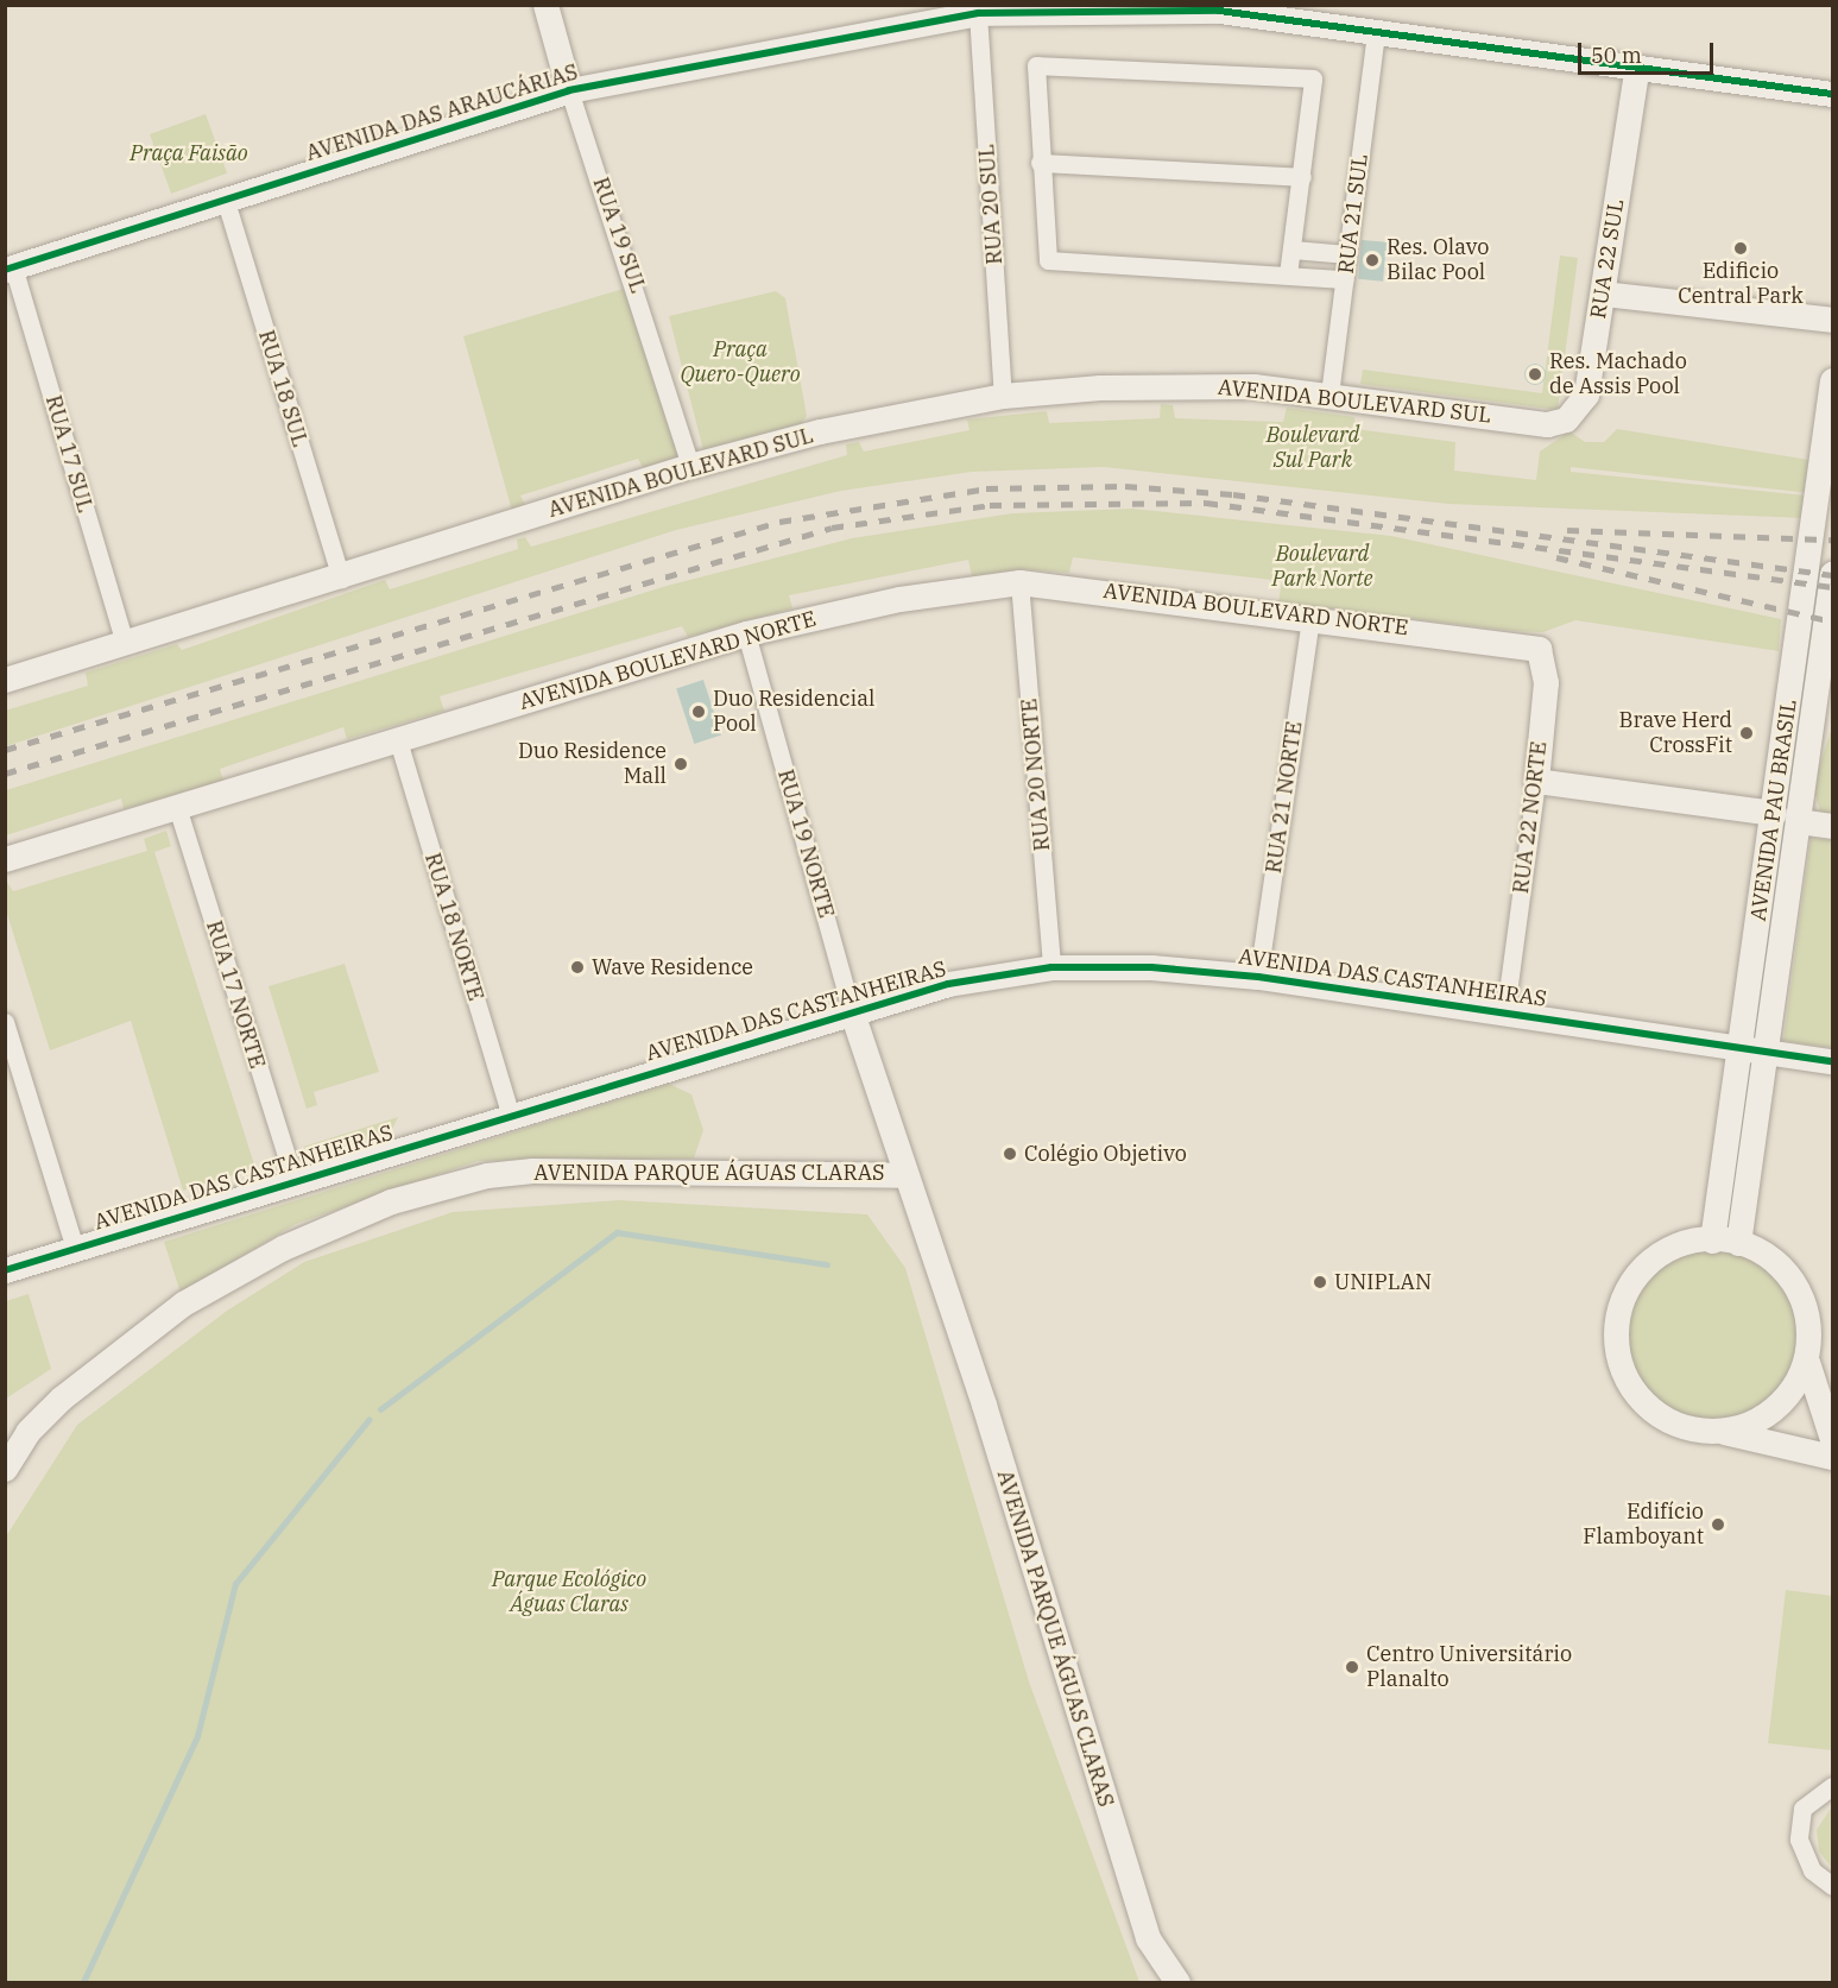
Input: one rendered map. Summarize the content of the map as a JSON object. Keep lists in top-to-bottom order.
{
  "streets": {
    "street": [
      "AVENIDA DAS ARAUCÁRIAS",
      "RUA 20 SUL",
      "RUA 21 SUL",
      "RUA 19 SUL",
      "RUA 22 SUL",
      "RUA 18 SUL",
      "AVENIDA BOULEVARD SUL",
      "RUA 17 SUL",
      "AVENIDA BOULEVARD NORTE",
      "RUA 20 NORTE",
      "RUA 21 NORTE",
      "AVENIDA PAU BRASIL",
      "RUA 22 NORTE",
      "RUA 19 NORTE",
      "RUA 18 NORTE",
      "AVENIDA DAS CASTANHEIRAS",
      "RUA 17 NORTE",
      "AVENIDA PARQUE ÁGUAS CLARAS"
    ]
  },
  "crossings": [
    ["AVENIDA DAS ARAUCÁRIAS", "RUA 20 SUL"],
    ["AVENIDA DAS ARAUCÁRIAS", "RUA 21 SUL"],
    ["AVENIDA DAS ARAUCÁRIAS", "RUA 19 SUL"],
    ["AVENIDA DAS ARAUCÁRIAS", "RUA 22 SUL"],
    ["AVENIDA DAS ARAUCÁRIAS", "RUA 18 SUL"],
    ["AVENIDA DAS ARAUCÁRIAS", "RUA 17 SUL"],
    ["RUA 20 SUL", "AVENIDA BOULEVARD SUL"],
    ["RUA 21 SUL", "AVENIDA BOULEVARD SUL"],
    ["RUA 19 SUL", "AVENIDA BOULEVARD SUL"],
    ["RUA 22 SUL", "AVENIDA BOULEVARD SUL"],
    ["RUA 18 SUL", "AVENIDA BOULEVARD SUL"],
    ["AVENIDA BOULEVARD SUL", "RUA 17 SUL"],
    ["AVENIDA BOULEVARD NORTE", "RUA 20 NORTE"],
    ["AVENIDA BOULEVARD NORTE", "RUA 21 NORTE"],
    ["AVENIDA BOULEVARD NORTE", "RUA 22 NORTE"],
    ["AVENIDA BOULEVARD NORTE", "RUA 19 NORTE"],
    ["AVENIDA BOULEVARD NORTE", "RUA 18 NORTE"],
    ["AVENIDA BOULEVARD NORTE", "RUA 17 NORTE"],
    ["RUA 20 NORTE", "AVENIDA DAS CASTANHEIRAS"],
    ["RUA 21 NORTE", "AVENIDA DAS CASTANHEIRAS"],
    ["AVENIDA PAU BRASIL", "AVENIDA DAS CASTANHEIRAS"],
    ["RUA 22 NORTE", "AVENIDA DAS CASTANHEIRAS"],
    ["RUA 19 NORTE", "AVENIDA DAS CASTANHEIRAS"],
    ["RUA 18 NORTE", "AVENIDA DAS CASTANHEIRAS"],
    ["AVENIDA DAS CASTANHEIRAS", "RUA 17 NORTE"]
  ],
  "parks": [
    "Praça Faisão",
    "Praça Quero-Quero",
    "Boulevard Sul Park",
    "Boulevard Park Norte",
    "Parque Ecológico Águas Claras"
  ],
  "places": [
    "Edificio Central Park",
    "Res. Olavo Bilac Pool",
    "Res. Machado de Assis Pool",
    "Duo Residencial Pool",
    "Brave Herd CrossFit",
    "Duo Residence Mall",
    "Wave Residence",
    "Colégio Objetivo",
    "UNIPLAN",
    "Edifício Flamboyant",
    "Centro Universitário Planalto"
  ],
  "scale_bar": "50 m"
}
